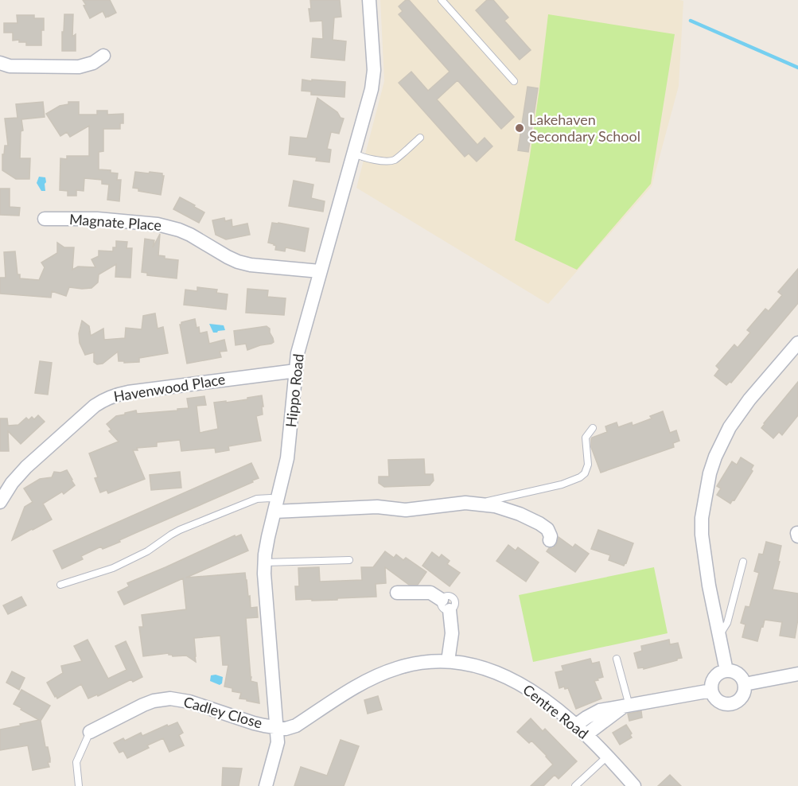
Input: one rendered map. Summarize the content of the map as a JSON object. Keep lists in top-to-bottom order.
{
  "streets": {
    "street": [
      "Magnate Place",
      "Havenwood Place",
      "Hippo Road",
      "Centre Road",
      "Cadley Close"
    ]
  },
  "crossings": [
    ["Magnate Place", "Hippo Road"],
    ["Havenwood Place", "Hippo Road"],
    ["Hippo Road", "Centre Road"],
    ["Hippo Road", "Cadley Close"],
    ["Centre Road", "Cadley Close"]
  ],
  "places": ["Lakehaven Secondary School"]
}
